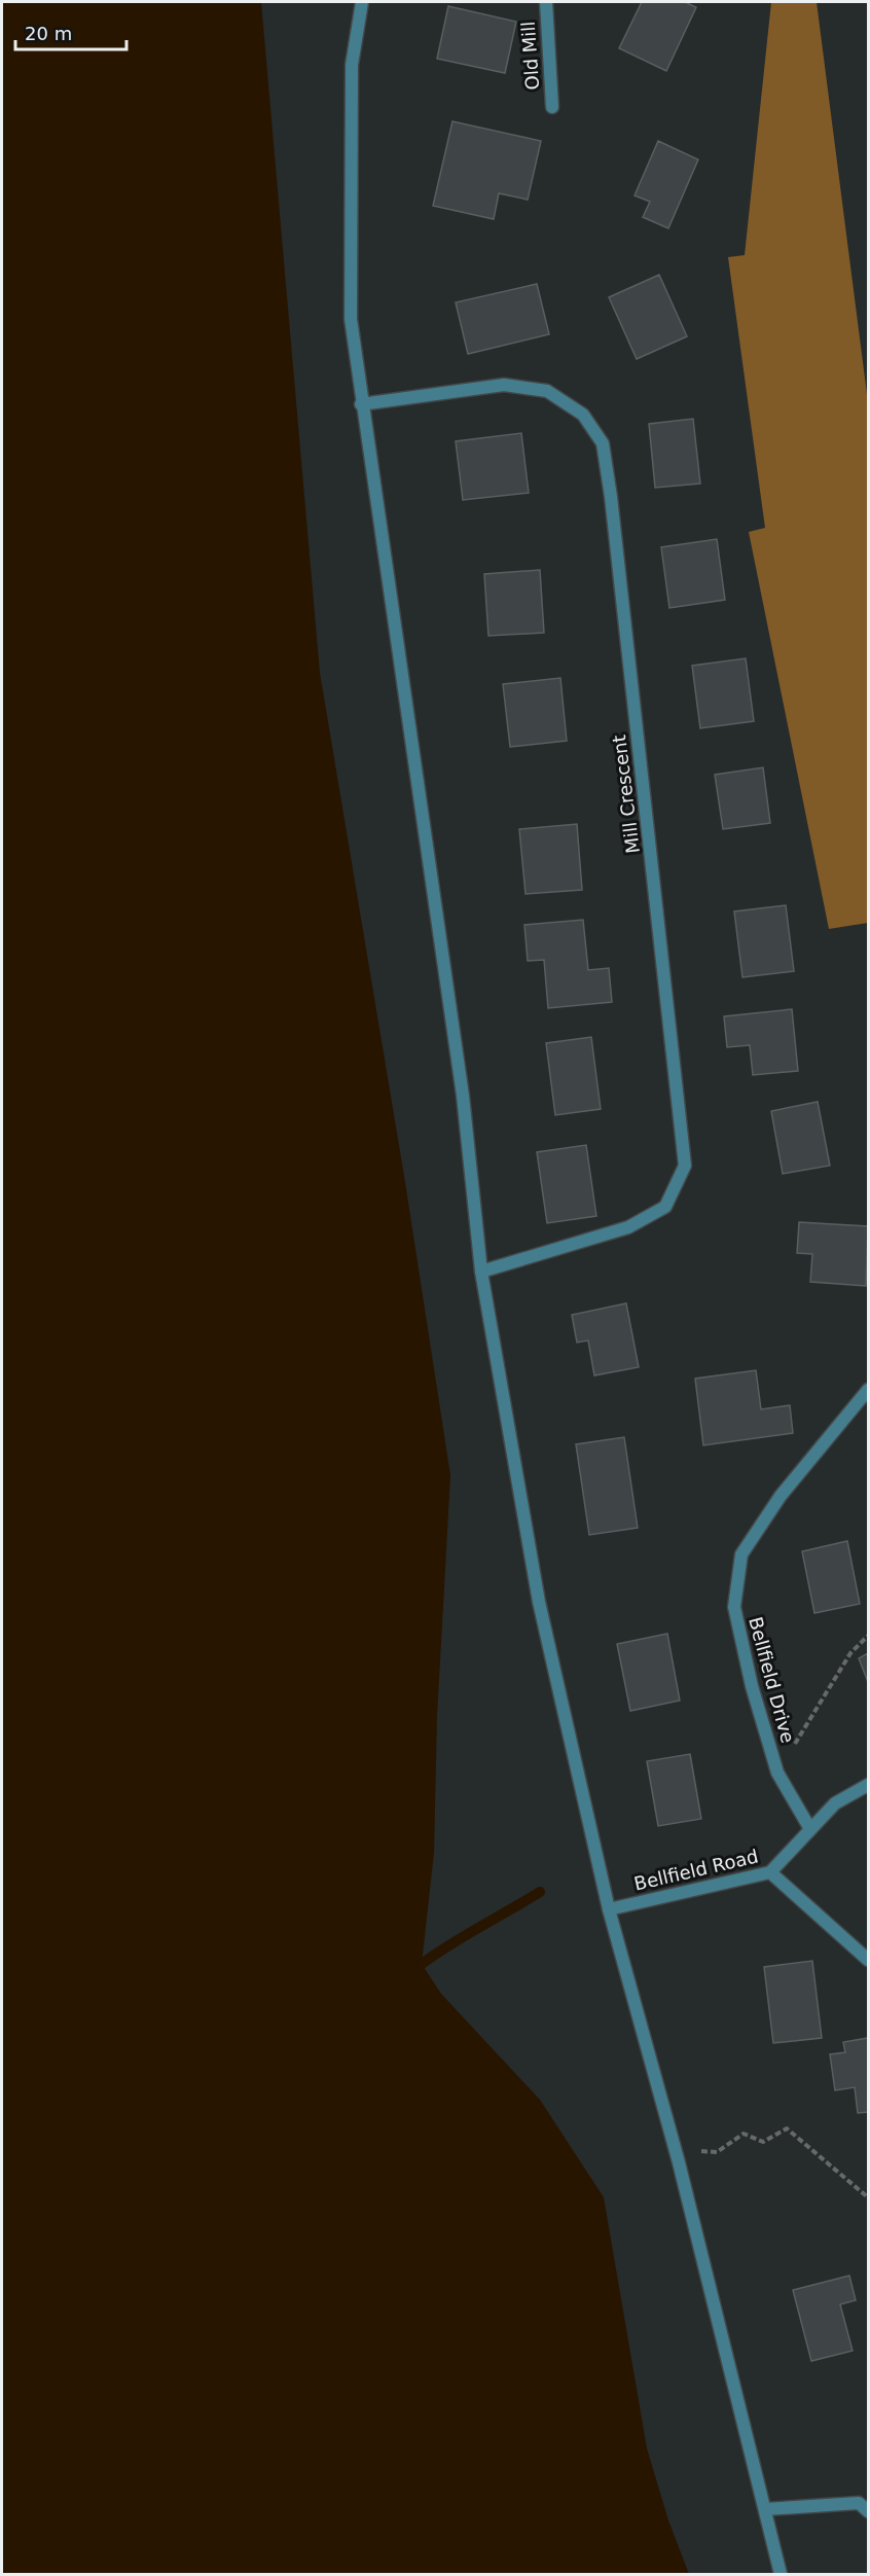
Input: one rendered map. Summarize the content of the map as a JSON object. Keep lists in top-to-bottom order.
{
  "streets": {
    "street": [
      "Old Mill",
      "Mill Crescent",
      "Bellfield Drive",
      "Bellfield Road"
    ]
  },
  "crossings": [
    ["Bellfield Drive", "Bellfield Road"]
  ],
  "scale_bar": "20 m"
}
